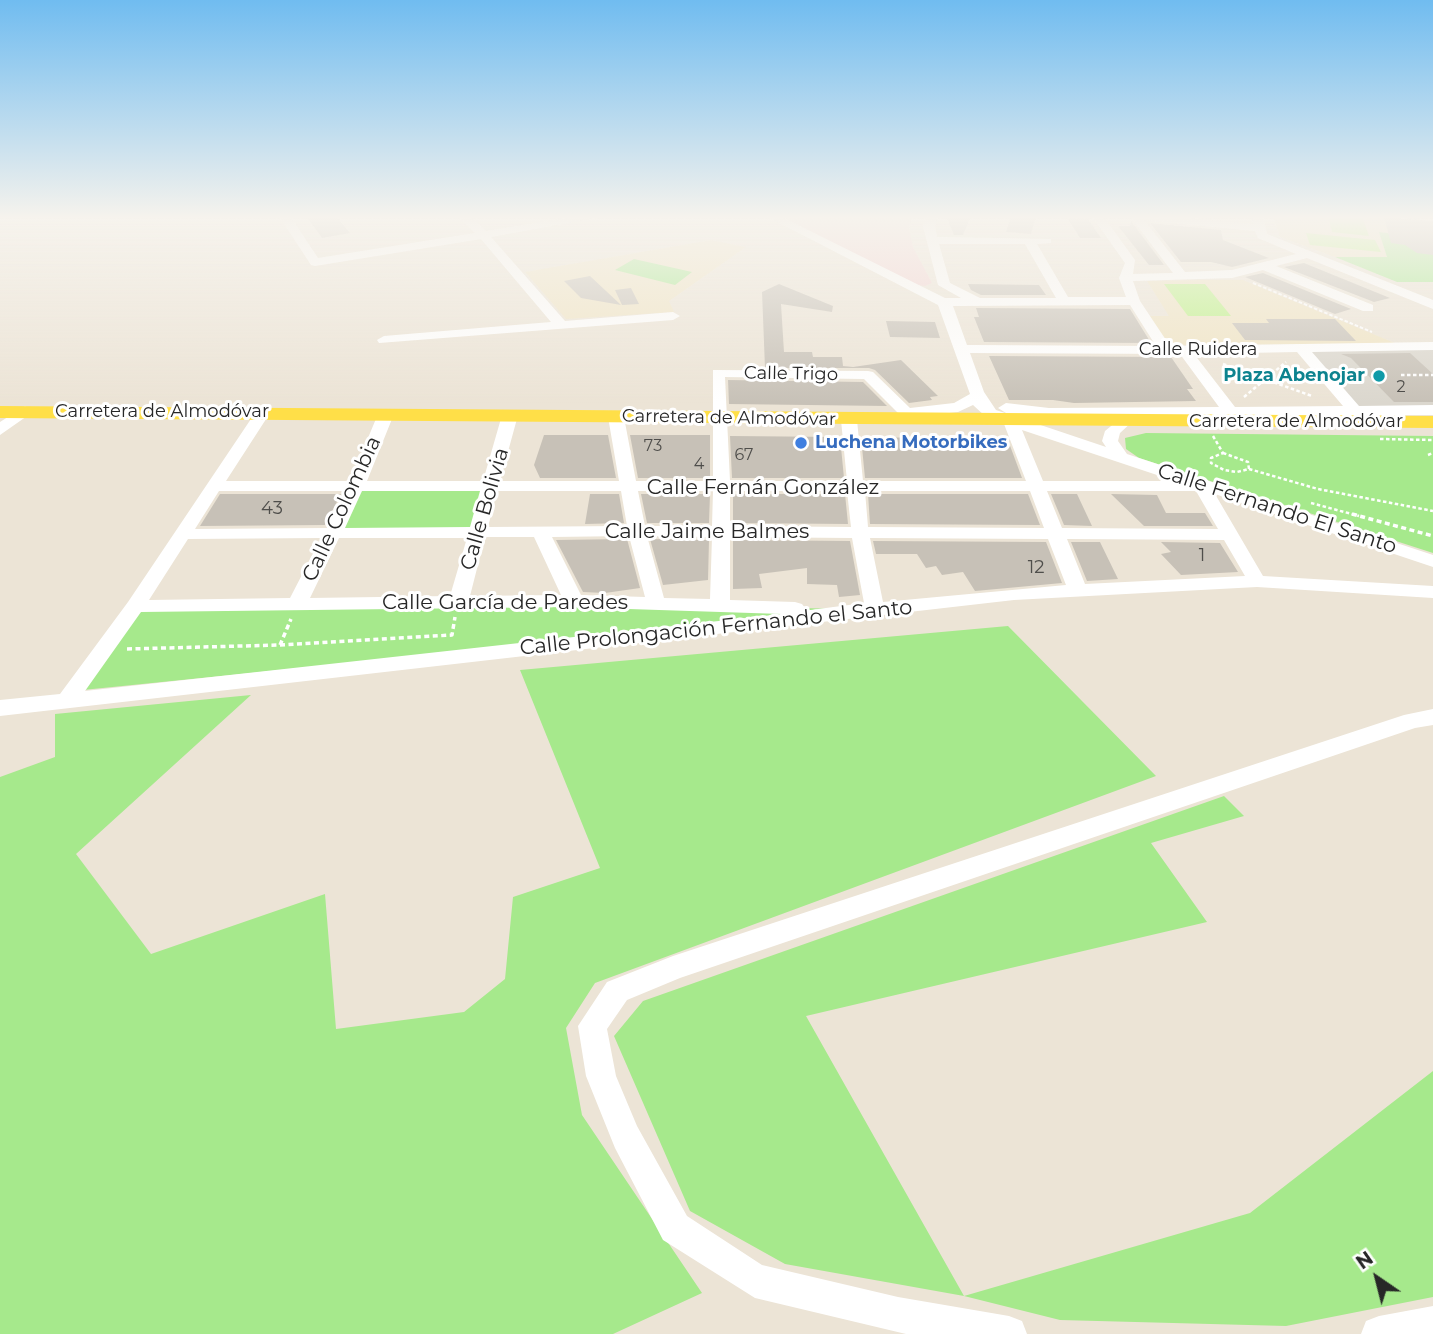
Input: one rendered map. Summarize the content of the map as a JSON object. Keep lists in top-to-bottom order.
{
  "streets": {
    "main road": ["Carretera de Almodóvar"],
    "street": [
      "Calle Ruidera",
      "Calle Trigo",
      "Calle Fernán González",
      "Calle Colombia",
      "Calle Bolivia",
      "Calle Fernando El Santo",
      "Calle Jaime Balmes",
      "Calle García de Paredes",
      "Calle Prolongación Fernando el Santo"
    ]
  },
  "crossings": [
    ["Calle Trigo", "Carretera de Almodóvar"],
    ["Calle Trigo", "Calle Fernando El Santo"],
    ["Carretera de Almodóvar", "Calle Colombia"],
    ["Carretera de Almodóvar", "Calle Bolivia"],
    ["Carretera de Almodóvar", "Calle Fernando El Santo"],
    ["Calle Fernán González", "Calle Colombia"],
    ["Calle Fernán González", "Calle Bolivia"],
    ["Calle Fernán González", "Calle Fernando El Santo"],
    ["Calle Colombia", "Calle Jaime Balmes"],
    ["Calle Colombia", "Calle García de Paredes"],
    ["Calle Bolivia", "Calle Jaime Balmes"],
    ["Calle Bolivia", "Calle García de Paredes"],
    ["Calle García de Paredes", "Calle Prolongación Fernando el Santo"]
  ],
  "places": ["Plaza Abenojar", "Luchena Motorbikes"],
  "house_numbers": [
    "2",
    "73",
    "67",
    "4",
    "43",
    "1",
    "12"
  ],
  "north": "top left"
}
